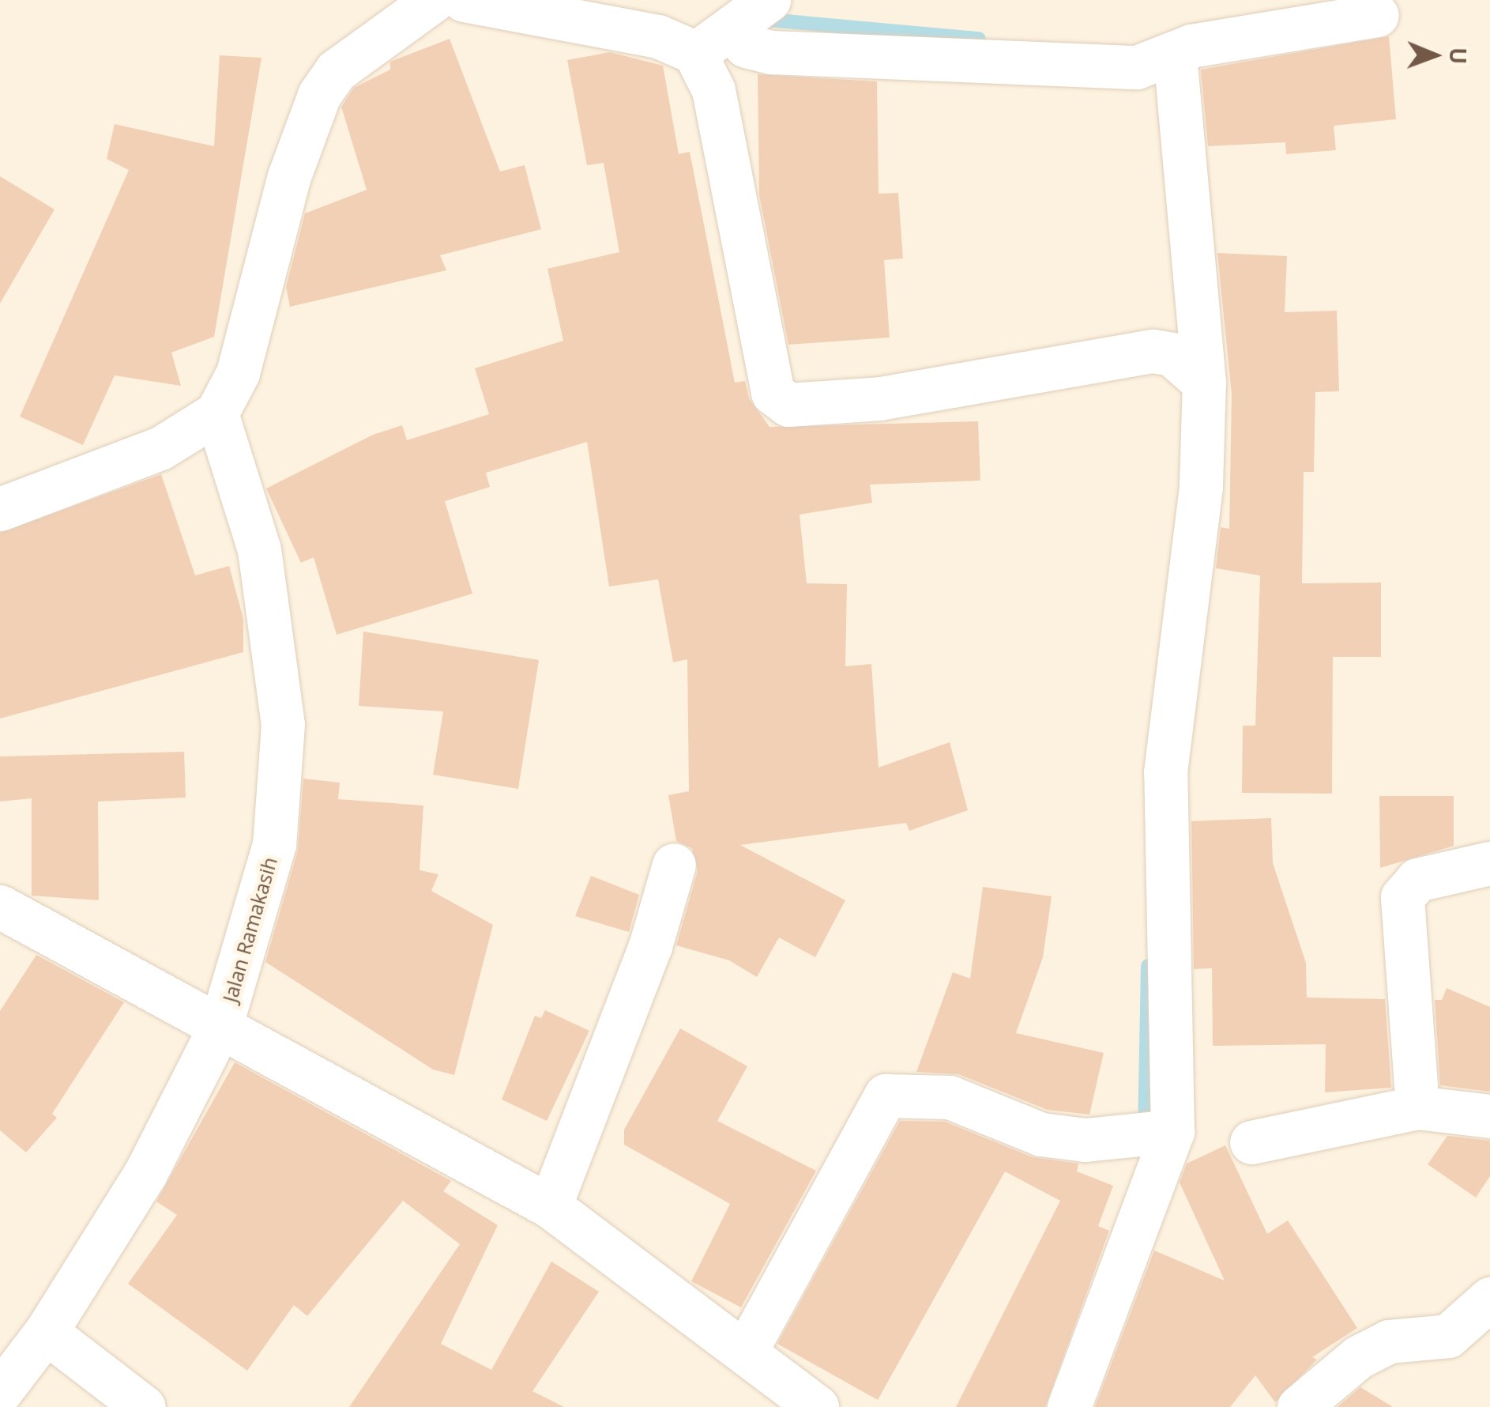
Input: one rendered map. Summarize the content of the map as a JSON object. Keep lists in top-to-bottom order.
{
  "streets": {
    "street": ["Jalan Ramakasih"]
  },
  "north": "right"
}
